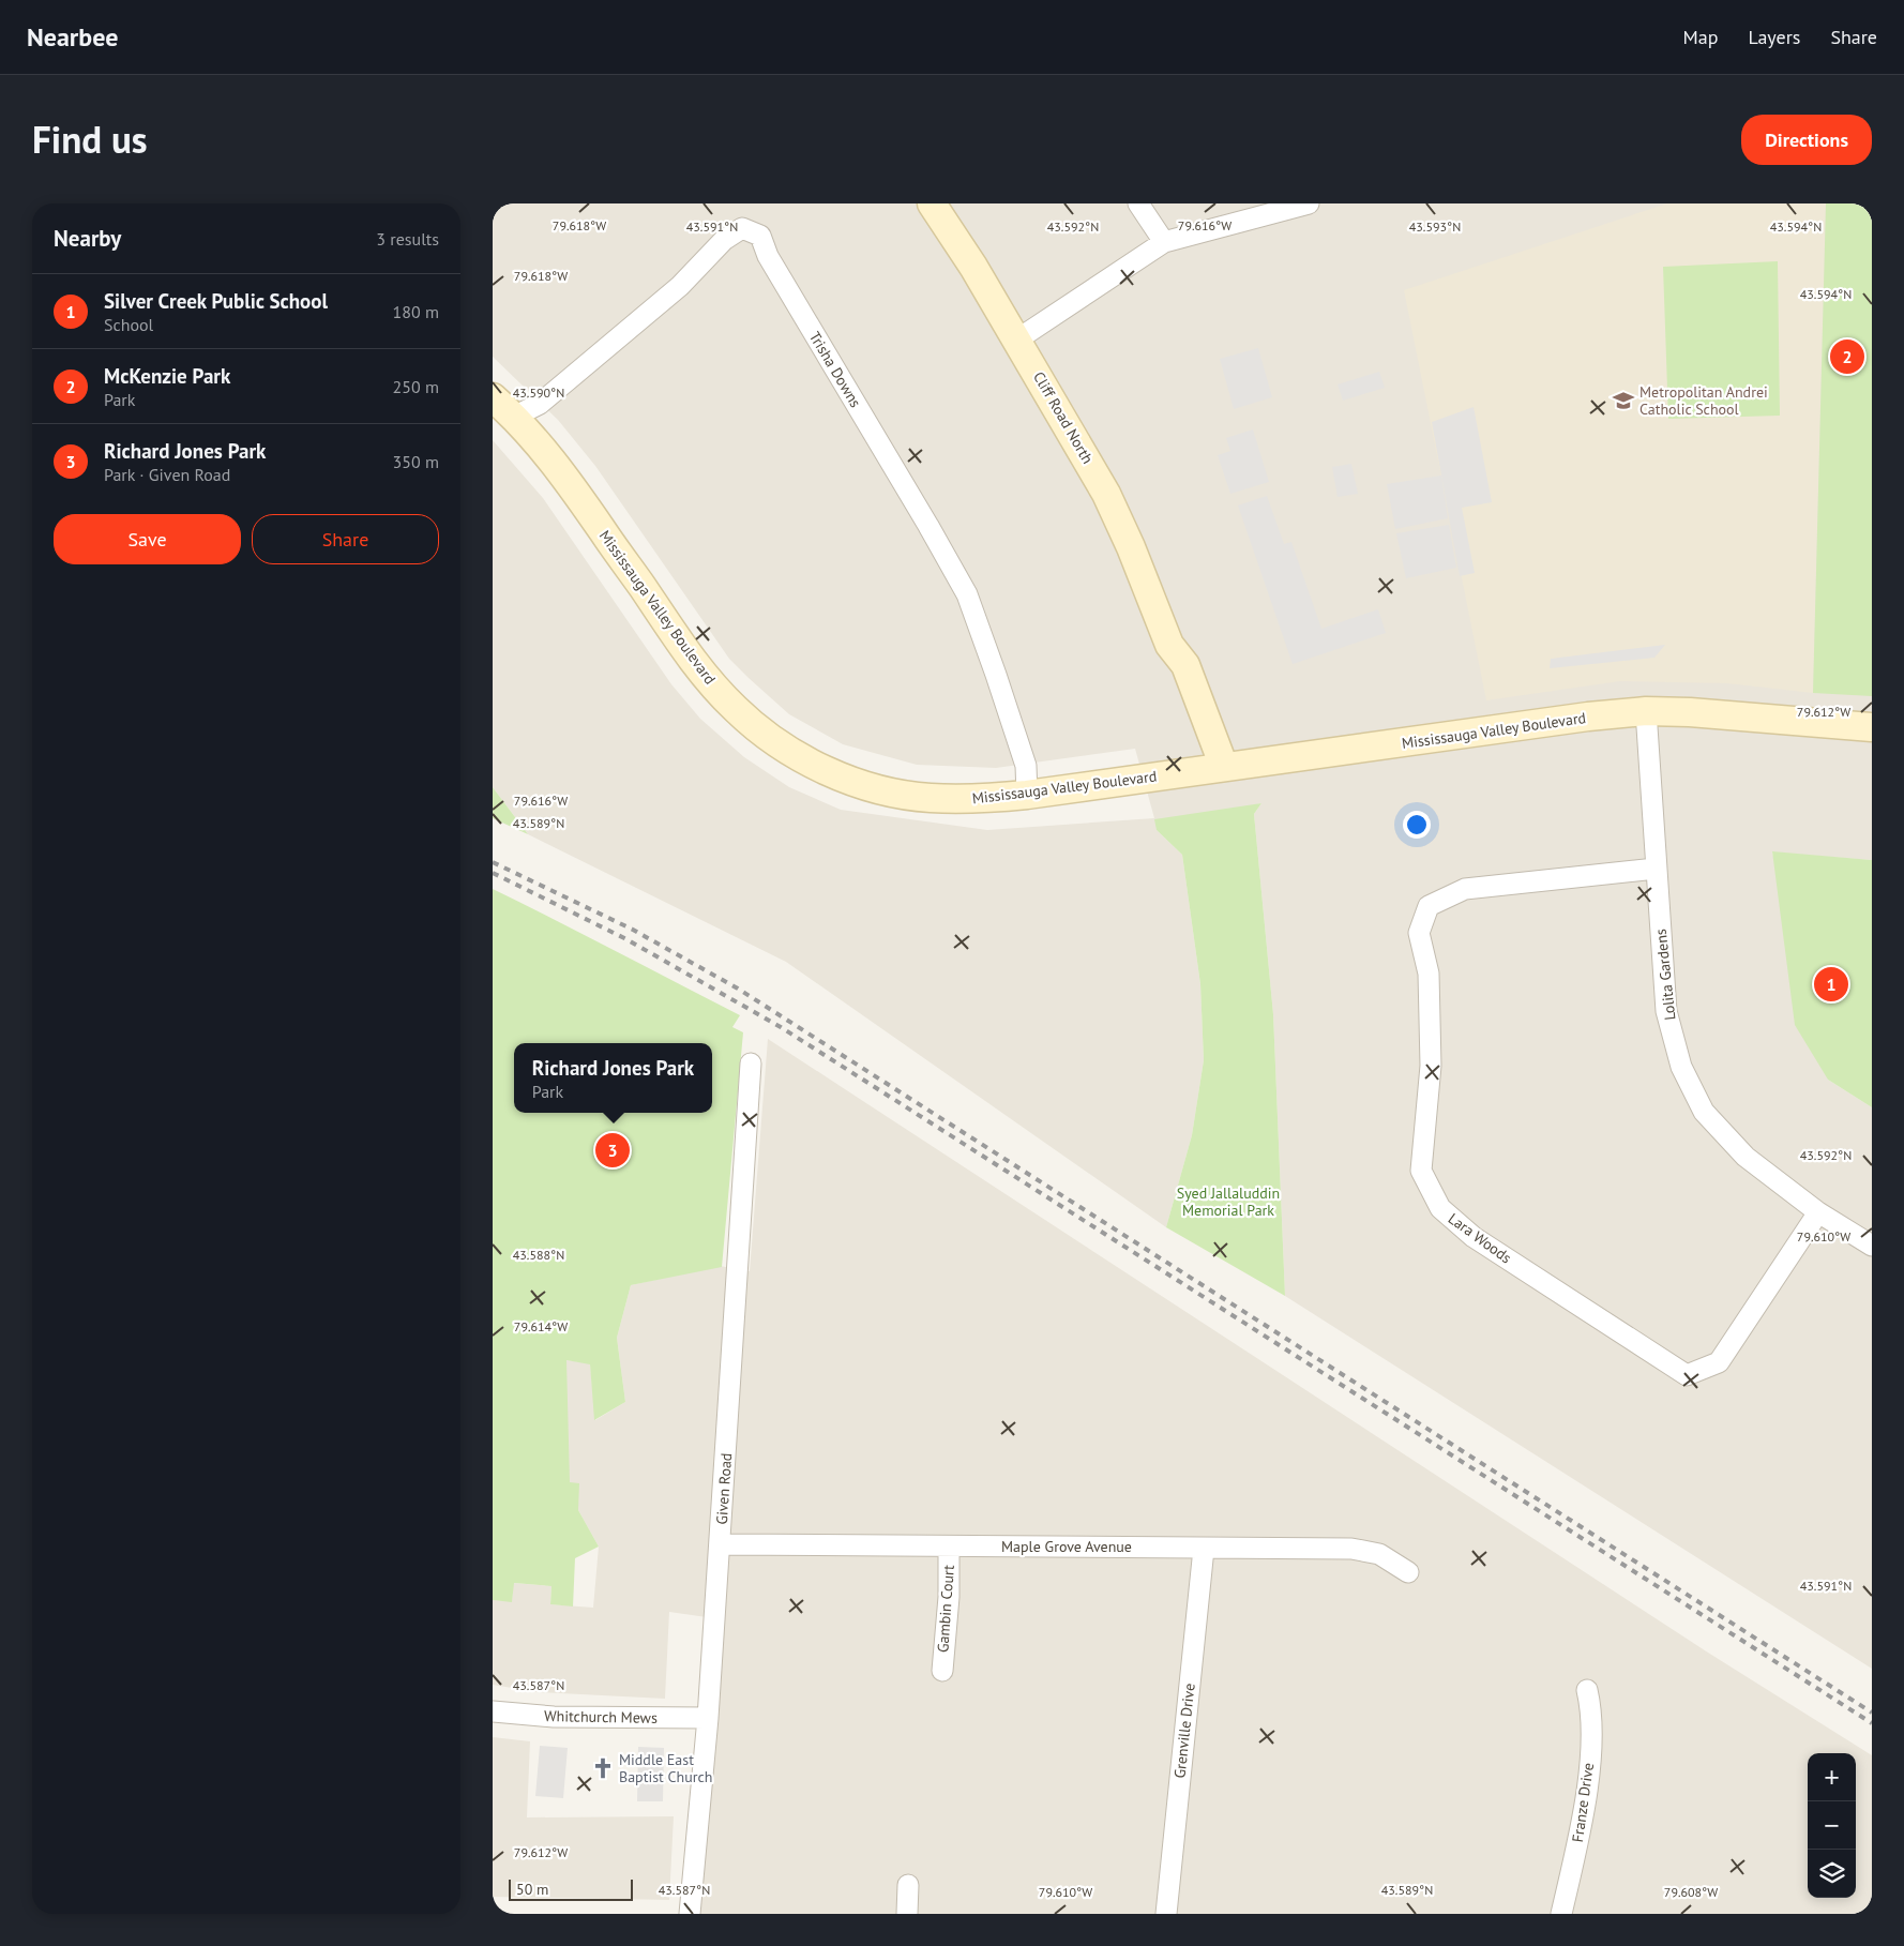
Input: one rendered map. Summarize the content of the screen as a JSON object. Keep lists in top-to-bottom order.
{
  "streets": {
    "street": [
      "Trisha Downs",
      "Cliff Road North",
      "Mississauga Valley Boulevard",
      "Lolita Gardens",
      "Lara Woods",
      "Given Road",
      "Maple Grove Avenue",
      "Gambin Court",
      "Whitchurch Mews",
      "Grenville Drive",
      "Franze Drive"
    ]
  },
  "crossings": [
    ["Trisha Downs", "Mississauga Valley Boulevard"],
    ["Cliff Road North", "Mississauga Valley Boulevard"],
    ["Mississauga Valley Boulevard", "Lolita Gardens"],
    ["Lolita Gardens", "Lara Woods"],
    ["Given Road", "Maple Grove Avenue"],
    ["Given Road", "Whitchurch Mews"],
    ["Maple Grove Avenue", "Gambin Court"],
    ["Maple Grove Avenue", "Grenville Drive"]
  ],
  "parks": ["Syed Jallaluddin Memorial Park"],
  "places": {
    "school or university": ["Metropolitan Andrei Catholic School"],
    "church": ["Middle East Baptist Church"]
  },
  "scale_bar": "50 m",
  "page": {
    "header": "Nearbee",
    "nav": ["Map", "Layers", "Share"],
    "title": "Find us",
    "buttons": [
      "Directions",
      ["Save", "Share"]
    ],
    "heading": ["Nearby", "3 results"],
    "list": [
      {
        "mark": "1",
        "name": "Silver Creek Public School",
        "note": "School",
        "value": "180 m"
      },
      {
        "mark": "2",
        "name": "McKenzie Park",
        "note": "Park",
        "value": "250 m"
      },
      {
        "mark": "3",
        "name": "Richard Jones Park",
        "note": "Park · Given Road",
        "value": "350 m"
      }
    ],
    "pins": ["2", "1", "3"],
    "popup": ["Richard Jones Park", "Park"],
    "map_buttons": ["+", "−"],
    "scale": "50 m"
  },
  "coordinates": [
    "79.618°W",
    "79.616°W",
    "43.591°N",
    "43.592°N",
    "43.593°N",
    "43.594°N",
    "43.590°N",
    "79.612°W",
    "43.589°N",
    "79.610°W",
    "43.588°N",
    "79.614°W",
    "43.587°N",
    "79.608°W"
  ]
}
